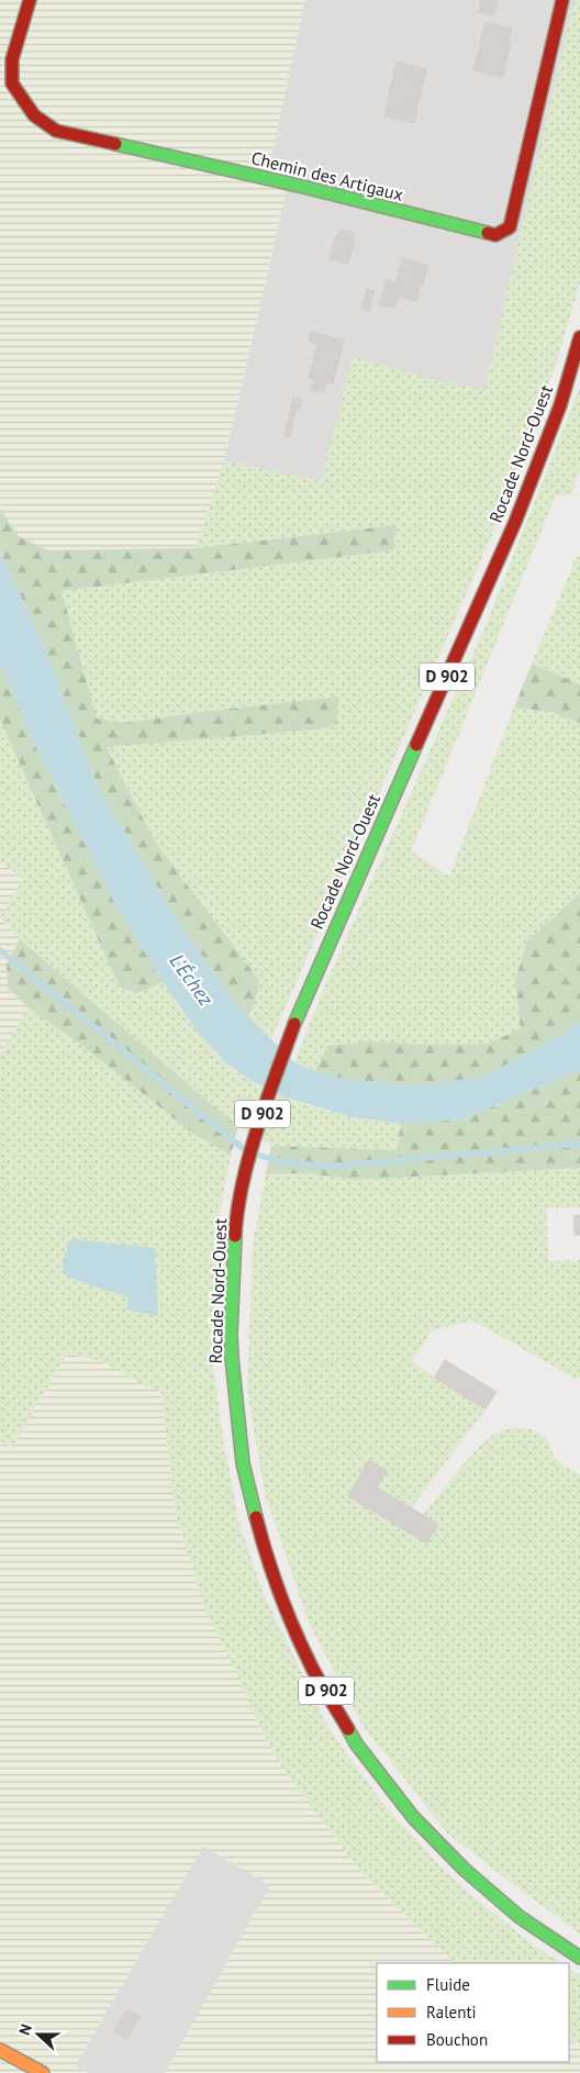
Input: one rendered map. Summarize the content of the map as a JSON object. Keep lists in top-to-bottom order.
{
  "streets": {
    "main road": ["Chemin des Artigaux", "Rocade Nord-Ouest", "D 902"]
  },
  "water": ["L'Échez"],
  "legend": ["Fluide", "Ralenti", "Bouchon"],
  "north": "left"
}
